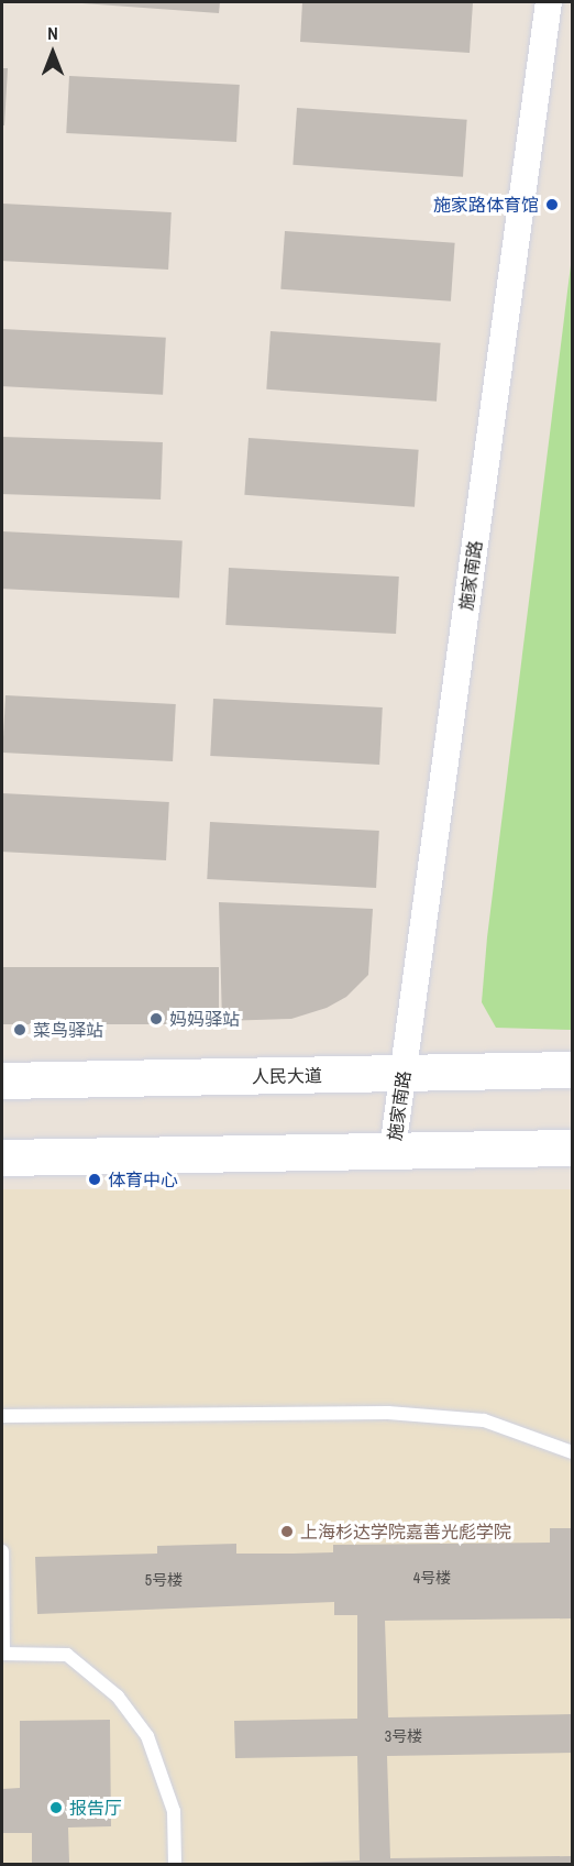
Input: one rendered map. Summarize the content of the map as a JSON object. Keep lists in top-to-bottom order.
{
  "streets": {
    "main road": ["人民大道"],
    "street": ["施家南路"]
  },
  "crossings": [
    ["施家南路", "人民大道"]
  ],
  "places": [
    "施家路体育馆",
    "妈妈驿站",
    "菜鸟驿站",
    "体育中心",
    "上海杉达学院嘉善光彪学院",
    "报告厅"
  ],
  "house_numbers": ["4号楼", "5号楼", "3号楼"],
  "north": "top"
}
